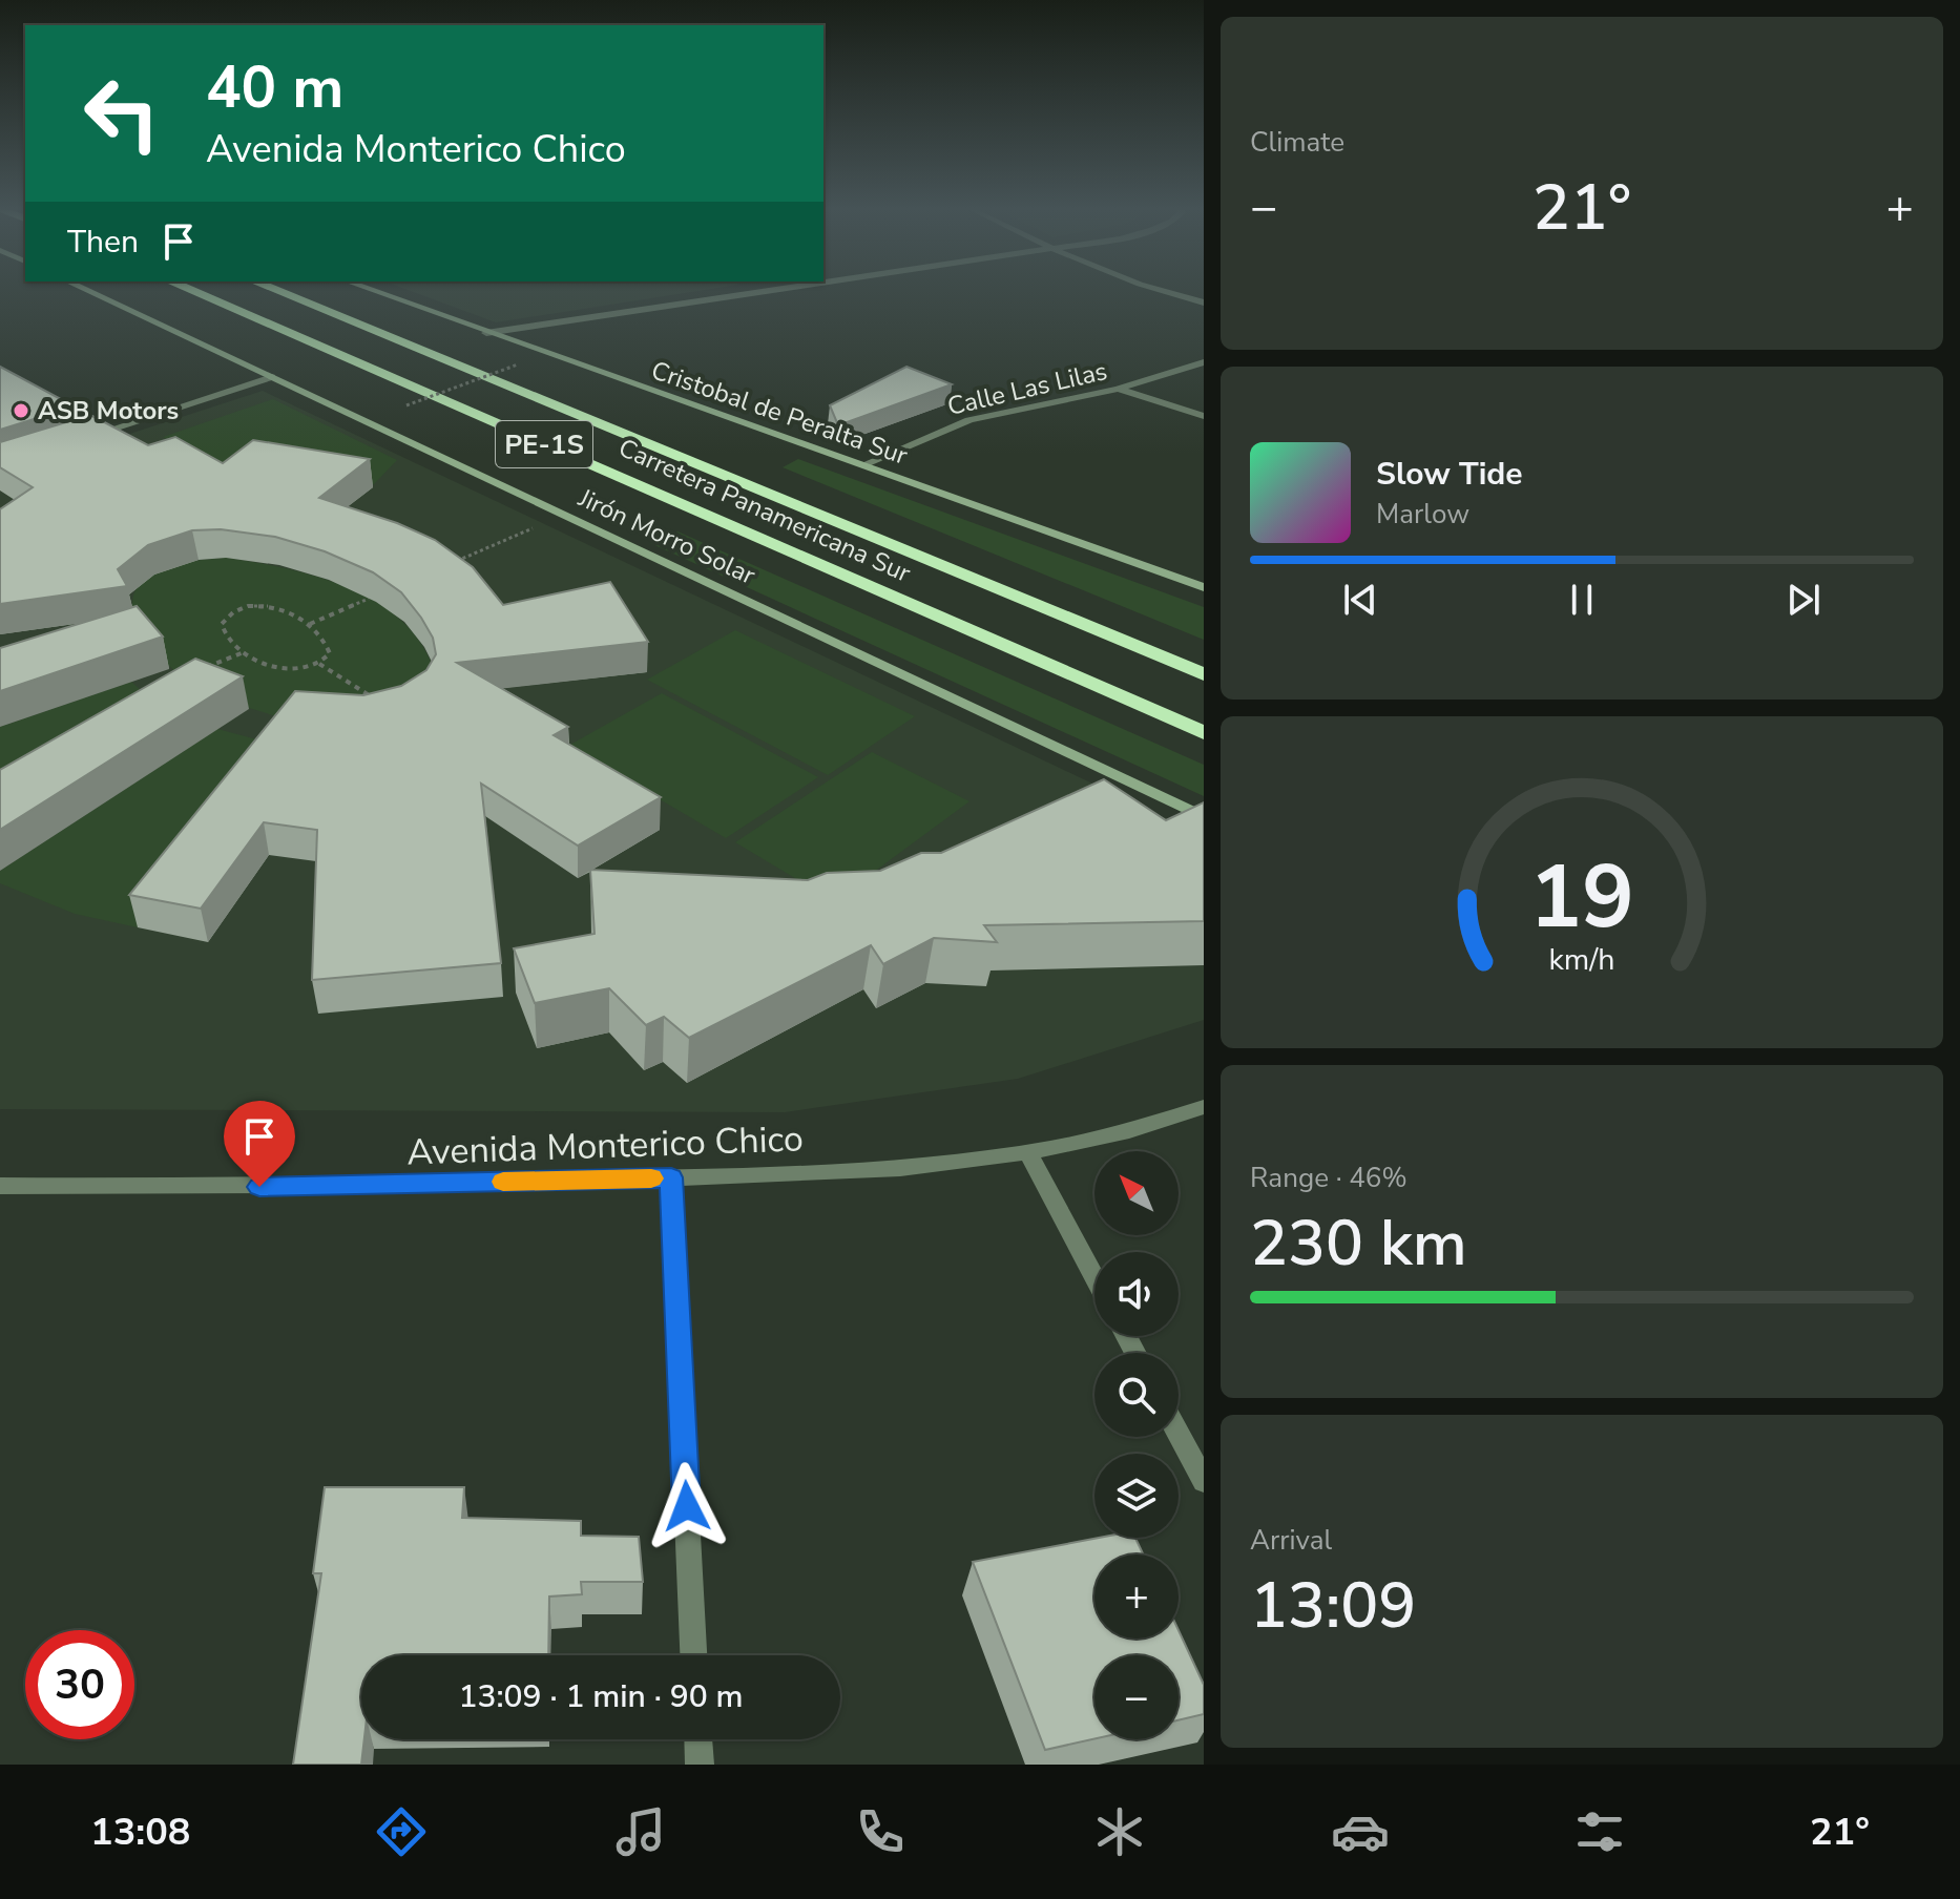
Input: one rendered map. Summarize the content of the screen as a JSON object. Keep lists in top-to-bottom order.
{
  "streets": {
    "highway": ["PE-1S", "Carretera Panamericana Sur"],
    "street": [
      "Calle Las Lilas",
      "Cristobal de Peralta Sur",
      "Jirón Morro Solar",
      "Avenida Monterico Chico"
    ]
  },
  "crossings": [
    ["Calle Las Lilas", "Cristobal de Peralta Sur"]
  ],
  "places": ["ASB Motors"],
  "north": "top left",
  "page": {
    "tile": [
      "Climate",
      ["Range · 46%", "230 km"],
      ["Arrival", "13:09"]
    ],
    "turn": ["40 m", "Avenida Monterico Chico"],
    "heat": ["−", "21°", "+"],
    "then": "Then",
    "song": ["Slow Tide", "Marlow"],
    "map_buttons": ["+", "−"],
    "limit": "30",
    "trip": "13:09 · 1 min · 90 m",
    "tabs": ["13:08", "21°"],
    "gauge": ["19", "km/h"]
  }
}
